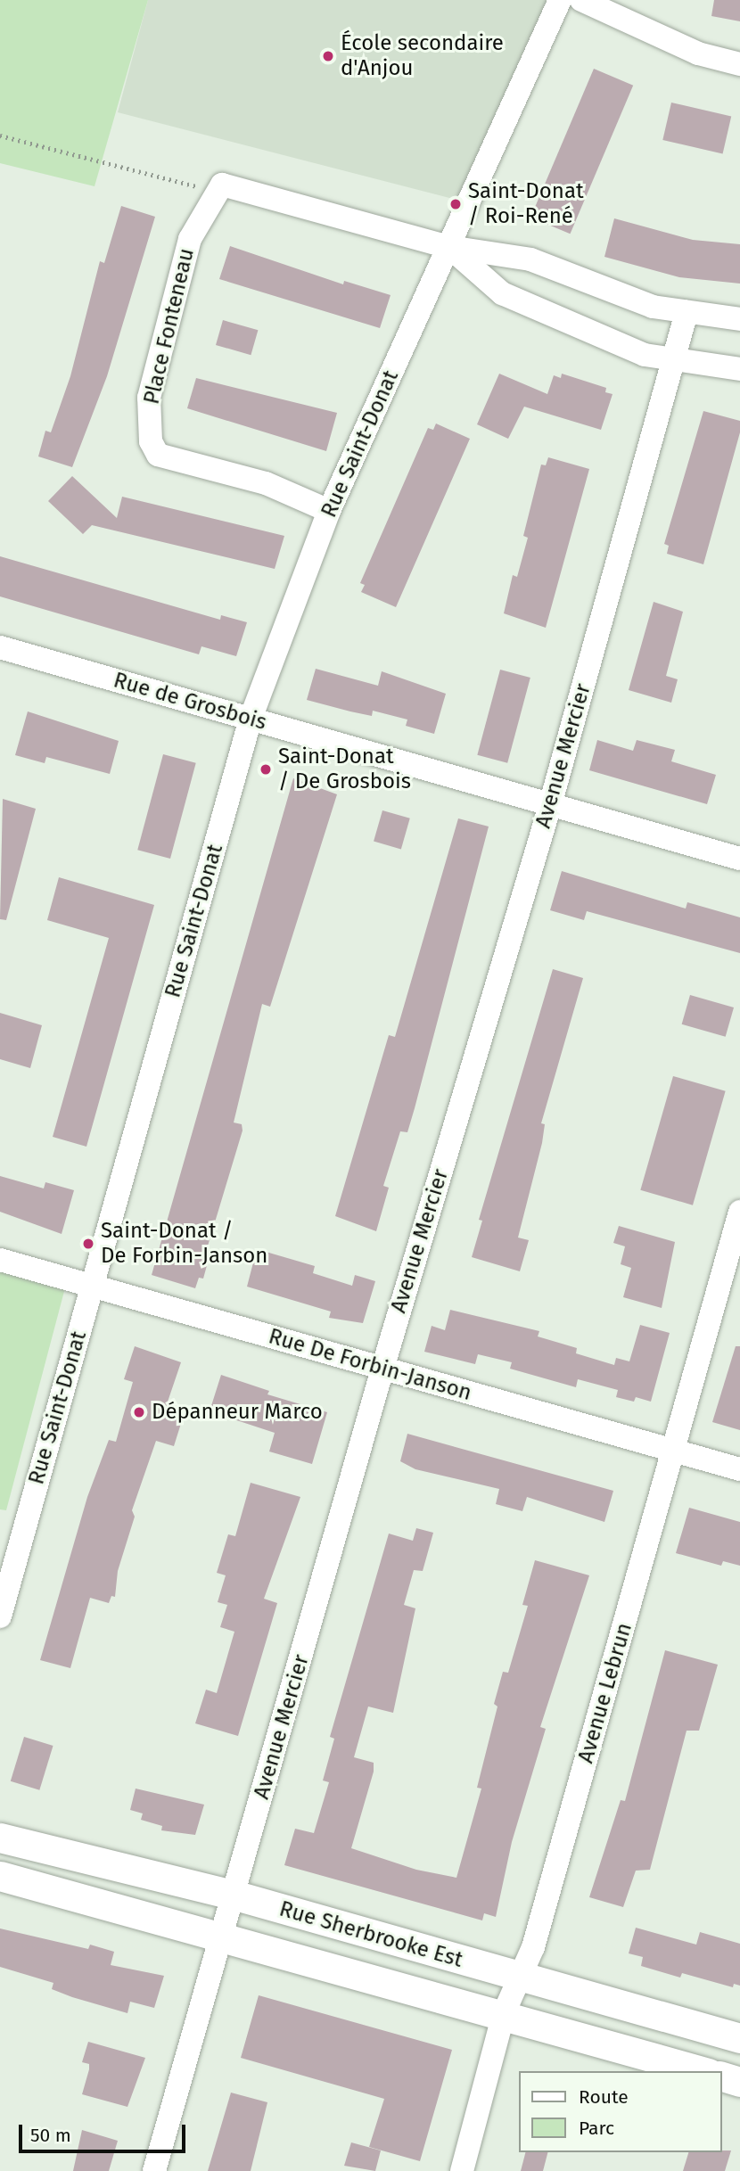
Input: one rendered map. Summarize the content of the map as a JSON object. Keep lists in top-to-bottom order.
{
  "streets": {
    "main road": ["Rue Sherbrooke Est"],
    "street": [
      "Place Fonteneau",
      "Rue Saint-Donat",
      "Rue de Grosbois",
      "Avenue Mercier",
      "Rue De Forbin-Janson",
      "Avenue Lebrun"
    ]
  },
  "crossings": [
    ["Place Fonteneau", "Rue Saint-Donat"],
    ["Rue Saint-Donat", "Rue de Grosbois"],
    ["Rue Saint-Donat", "Rue De Forbin-Janson"],
    ["Rue de Grosbois", "Avenue Mercier"],
    ["Avenue Mercier", "Rue De Forbin-Janson"],
    ["Avenue Mercier", "Rue Sherbrooke Est"],
    ["Rue De Forbin-Janson", "Avenue Lebrun"],
    ["Avenue Lebrun", "Rue Sherbrooke Est"]
  ],
  "places": [
    "École secondaire d'Anjou",
    "Saint-Donat / Roi-René",
    "Saint-Donat / De Grosbois",
    "Saint-Donat / De Forbin-Janson",
    "Dépanneur Marco"
  ],
  "legend": ["Route", "Parc"],
  "scale_bar": "50 m"
}
